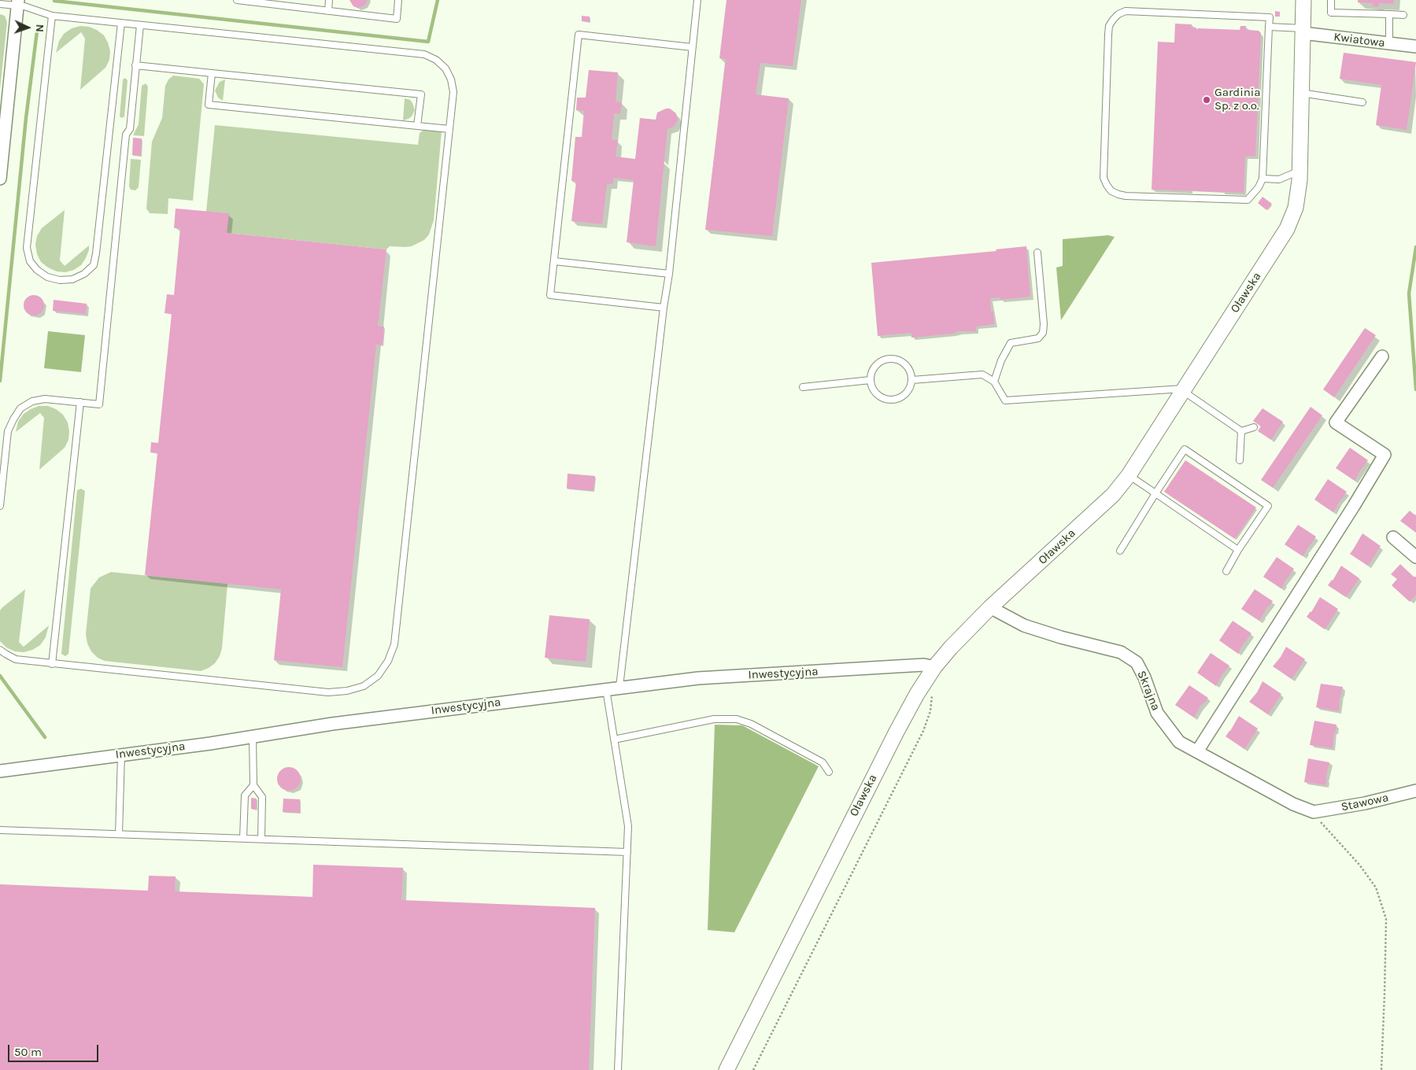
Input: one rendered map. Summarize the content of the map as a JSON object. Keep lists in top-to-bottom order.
{
  "streets": {
    "street": [
      "Kwiatowa",
      "Oławska",
      "Inwestycyjna",
      "Skrajna",
      "Stawowa"
    ]
  },
  "crossings": [
    ["Kwiatowa", "Oławska"],
    ["Oławska", "Inwestycyjna"],
    ["Oławska", "Skrajna"],
    ["Skrajna", "Stawowa"]
  ],
  "places": ["Gardinia Sp. z o.o."],
  "scale_bar": "50 m",
  "north": "right"
}
